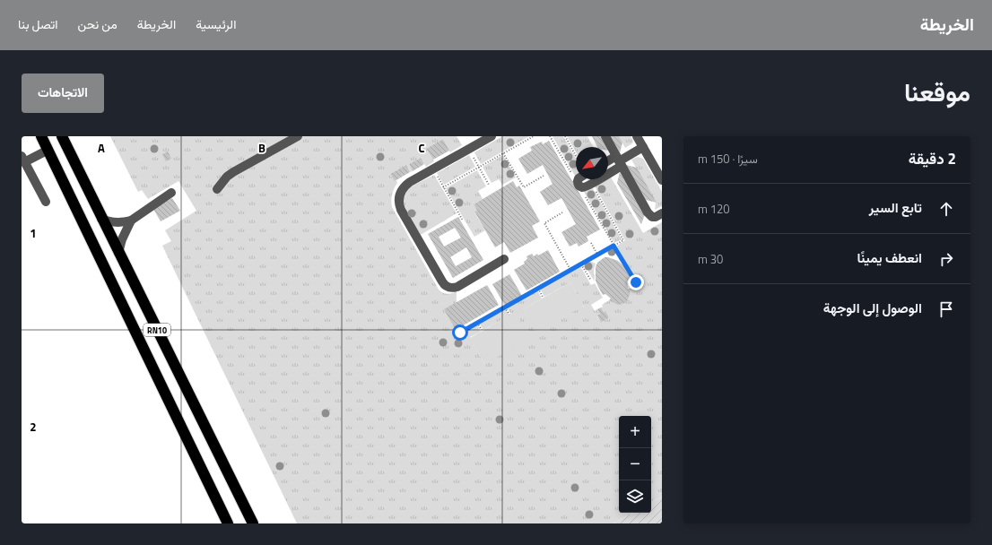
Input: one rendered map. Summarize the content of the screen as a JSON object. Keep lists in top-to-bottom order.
{
  "streets": {
    "highway": ["RN10"]
  },
  "north": "bottom left",
  "page": {
    "header": "الخريطة",
    "nav": [
      "الرئيسية",
      "الخريطة",
      "من نحن",
      "اتصل بنا"
    ],
    "title": "موقعنا",
    "buttons": "الاتجاهات",
    "heading": ["2 دقيقة", "سيرًا · 150 m"],
    "list": [
      ["تابع السير", "120 m"],
      ["انعطف يمينًا", "30 m"],
      "الوصول إلى الوجهة"
    ],
    "map_buttons": ["+", "−"]
  },
  "grid": {
    "columns": ["A", "B", "C"],
    "rows": ["1", "2"]
  }
}
